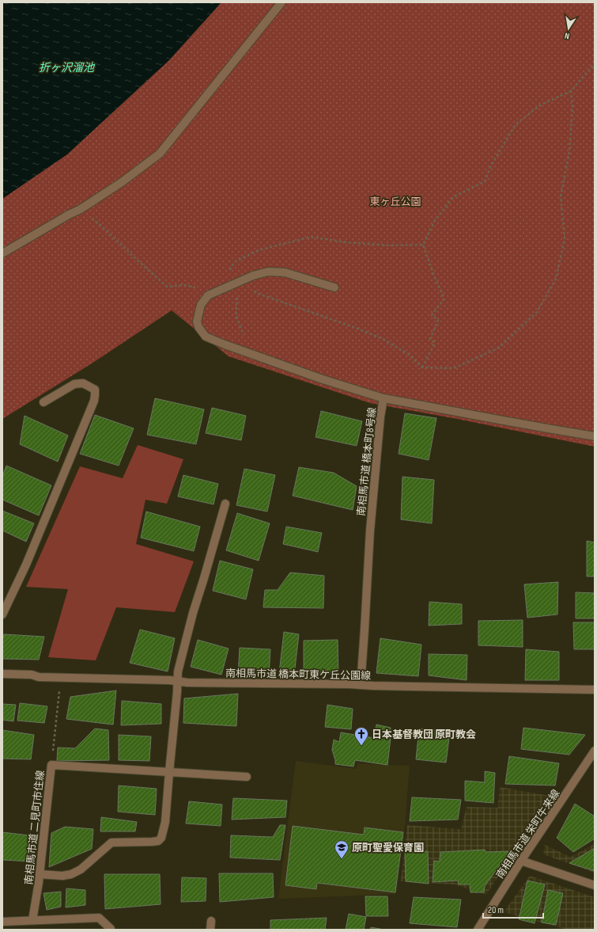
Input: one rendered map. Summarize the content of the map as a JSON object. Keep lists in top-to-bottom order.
{
  "streets": {
    "street": [
      "南相馬市道 橋本町8号線",
      "南相馬市道 橋本町東ケ丘公園線",
      "南相馬市道 二見町市住線",
      "南相馬市道 栄町牛来線"
    ]
  },
  "crossings": [
    ["南相馬市道 橋本町8号線", "南相馬市道 橋本町東ケ丘公園線"]
  ],
  "water": ["折ヶ沢溜池"],
  "parks": ["東ヶ丘公園"],
  "places": {
    "church": ["日本基督教団 原町教会"],
    "school or university": ["原町聖愛保育園"]
  },
  "scale_bar": "20 m",
  "north": "bottom"
}
